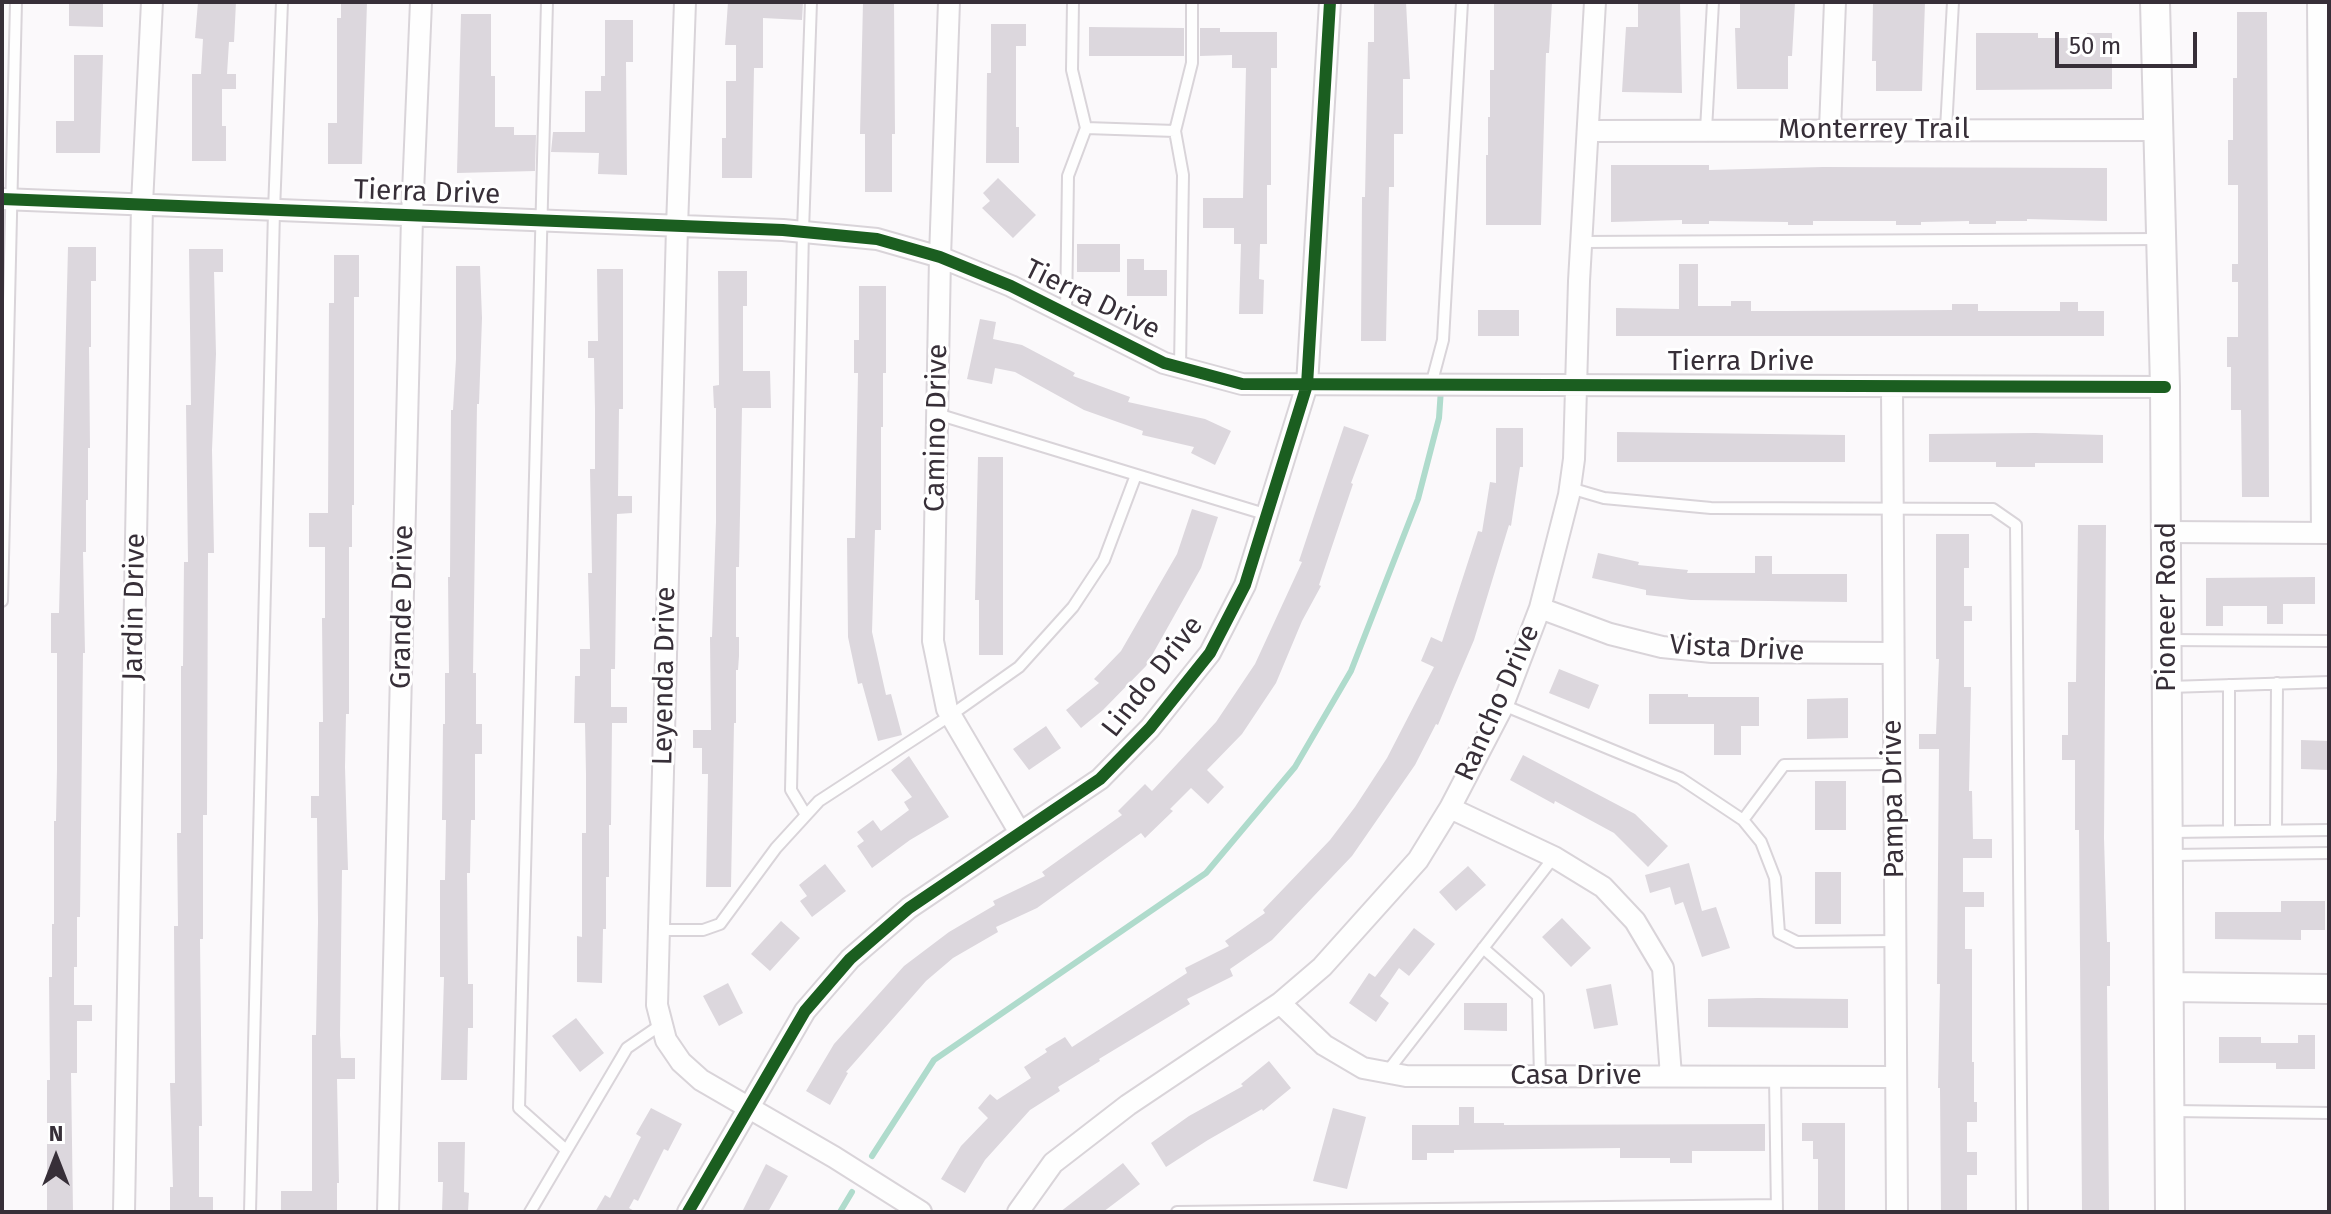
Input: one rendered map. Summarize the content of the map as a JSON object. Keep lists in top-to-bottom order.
{
  "streets": {
    "main road": ["Pioneer Road"],
    "street": [
      "Monterrey Trail",
      "Tierra Drive",
      "Camino Drive",
      "Jardin Drive",
      "Grande Drive",
      "Vista Drive",
      "Leyenda Drive",
      "Lindo Drive",
      "Rancho Drive",
      "Pampa Drive",
      "Casa Drive"
    ]
  },
  "crossings": [
    ["Monterrey Trail", "Pioneer Road"],
    ["Monterrey Trail", "Rancho Drive"],
    ["Tierra Drive", "Camino Drive"],
    ["Tierra Drive", "Jardin Drive"],
    ["Tierra Drive", "Grande Drive"],
    ["Tierra Drive", "Pioneer Road"],
    ["Tierra Drive", "Leyenda Drive"],
    ["Tierra Drive", "Lindo Drive"],
    ["Tierra Drive", "Rancho Drive"],
    ["Tierra Drive", "Pampa Drive"],
    ["Camino Drive", "Lindo Drive"],
    ["Vista Drive", "Rancho Drive"],
    ["Vista Drive", "Pampa Drive"],
    ["Leyenda Drive", "Lindo Drive"],
    ["Rancho Drive", "Casa Drive"],
    ["Pampa Drive", "Casa Drive"]
  ],
  "scale_bar": "50 m",
  "north": "top"
}
